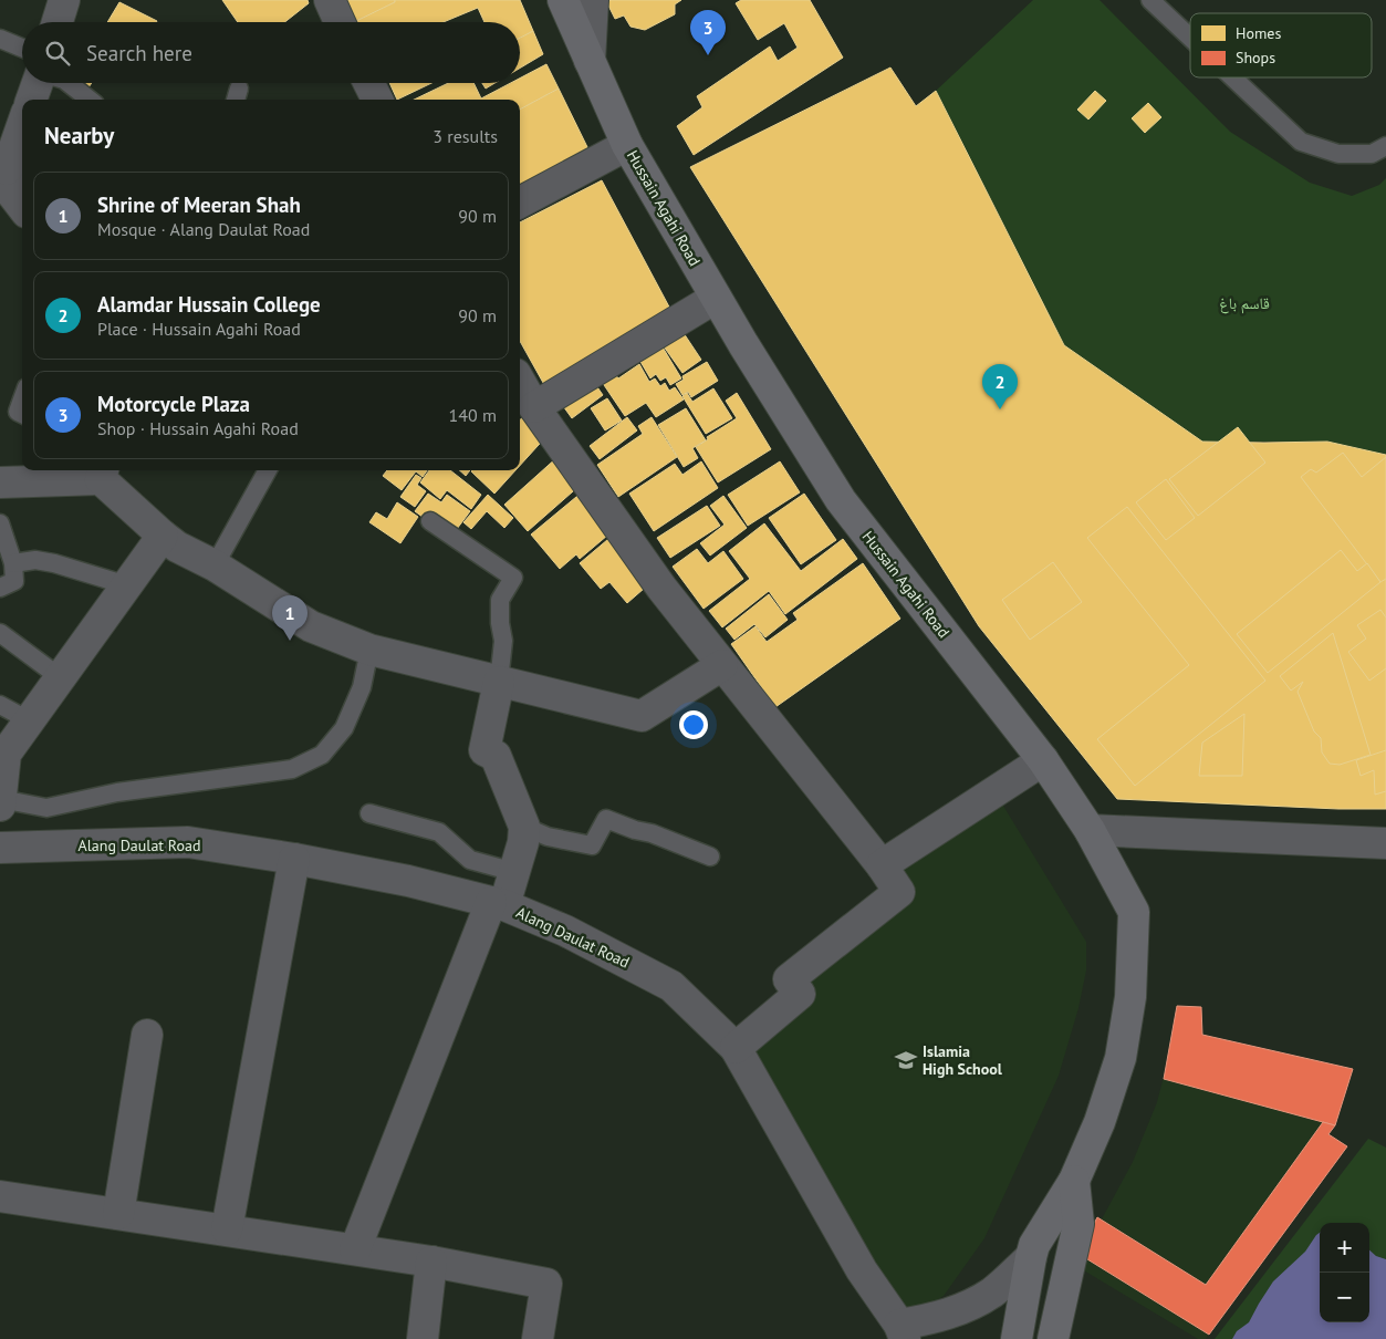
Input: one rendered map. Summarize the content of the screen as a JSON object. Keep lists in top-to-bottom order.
{
  "streets": {
    "main road": ["Hussain Agahi Road"],
    "street": ["Alang Daulat Road"]
  },
  "parks": ["قاسم باغ"],
  "places": {
    "school or university": ["Islamia High School"]
  },
  "legend": ["Homes", "Shops"],
  "page": {
    "pins": ["3", "2", "1"],
    "search": "Search here",
    "heading": ["Nearby", "3 results"],
    "list": [
      {
        "mark": "1",
        "name": "Shrine of Meeran Shah",
        "note": "Mosque · Alang Daulat Road",
        "value": "90 m"
      },
      {
        "mark": "2",
        "name": "Alamdar Hussain College",
        "note": "Place · Hussain Agahi Road",
        "value": "90 m"
      },
      {
        "mark": "3",
        "name": "Motorcycle Plaza",
        "note": "Shop · Hussain Agahi Road",
        "value": "140 m"
      }
    ],
    "map_buttons": ["+", "−"]
  }
}
